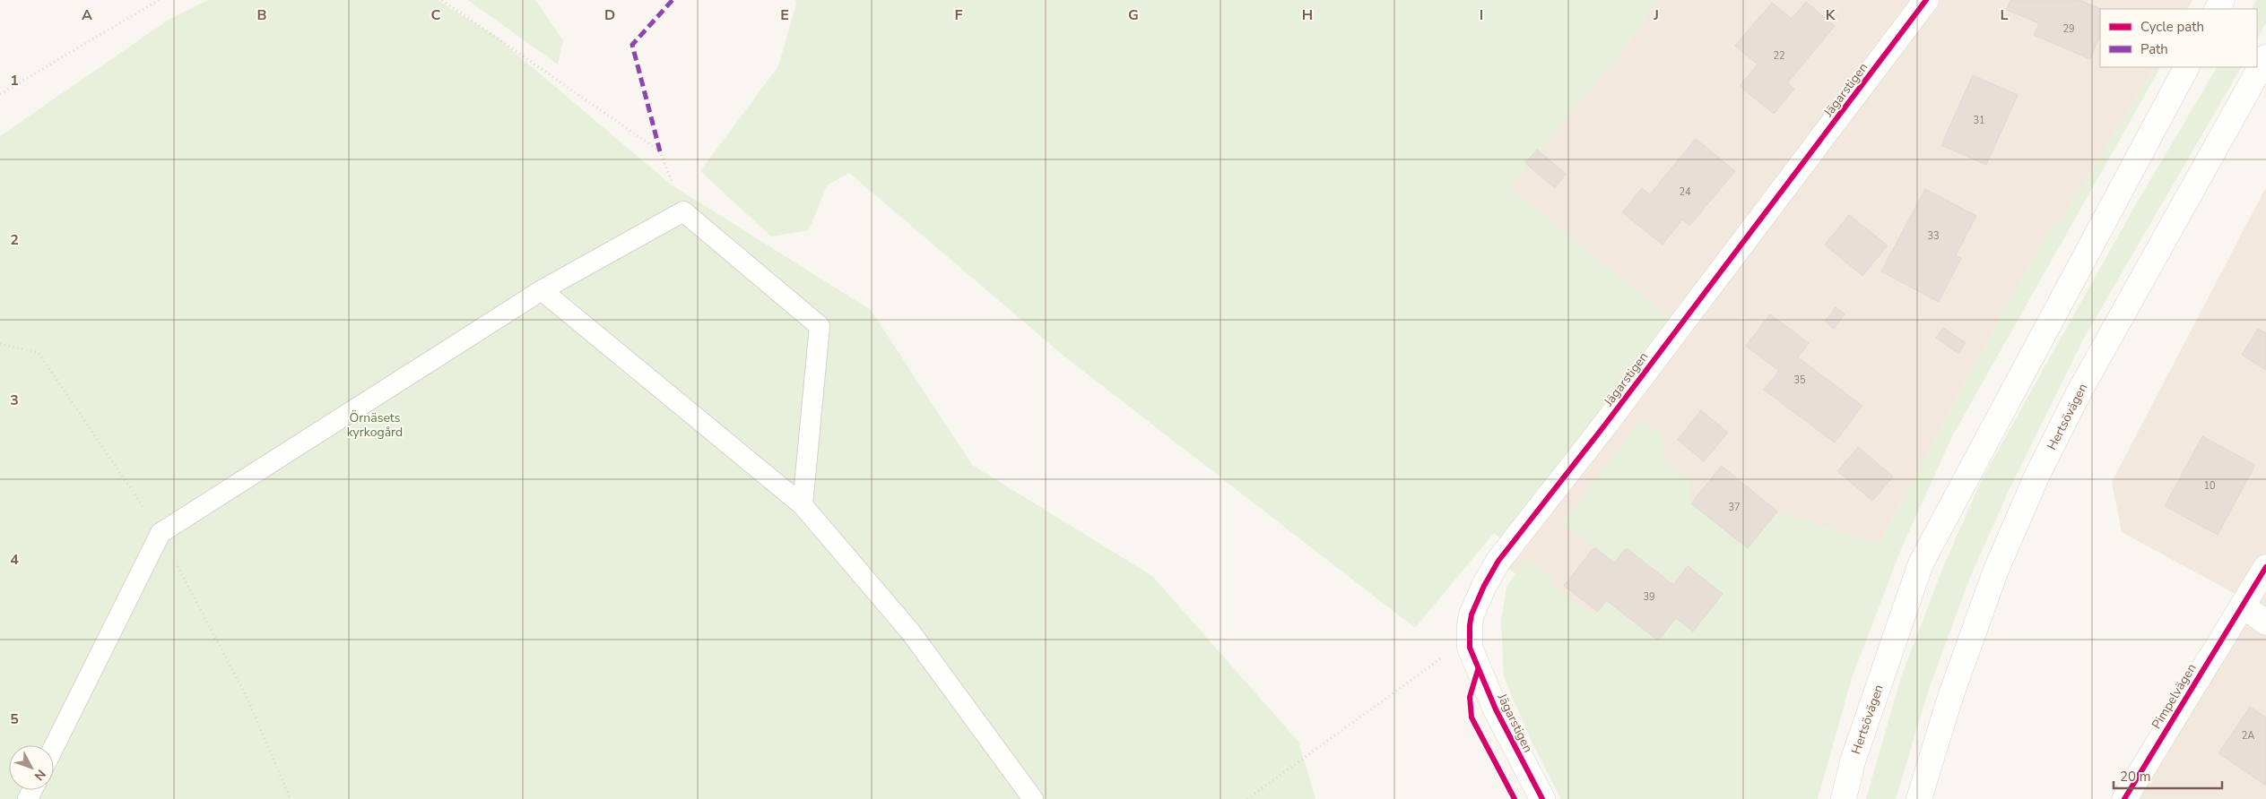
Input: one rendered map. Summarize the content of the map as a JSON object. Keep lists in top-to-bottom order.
{
  "streets": {
    "main road": ["Jägarstigen", "Hertsövägen", "Pimpelvägen"]
  },
  "parks": ["Örnäsets kyrkogård"],
  "house_numbers": [
    "29",
    "22",
    "31",
    "24",
    "33",
    "35",
    "10",
    "37",
    "39",
    "2A"
  ],
  "legend": ["Cycle path", "Path"],
  "scale_bar": "20 m",
  "north": "bottom right",
  "grid": {
    "columns": [
      "A",
      "B",
      "C",
      "D",
      "E",
      "F",
      "G",
      "H",
      "I",
      "J",
      "K",
      "L"
    ],
    "rows": [
      "1",
      "2",
      "3",
      "4",
      "5"
    ]
  }
}
